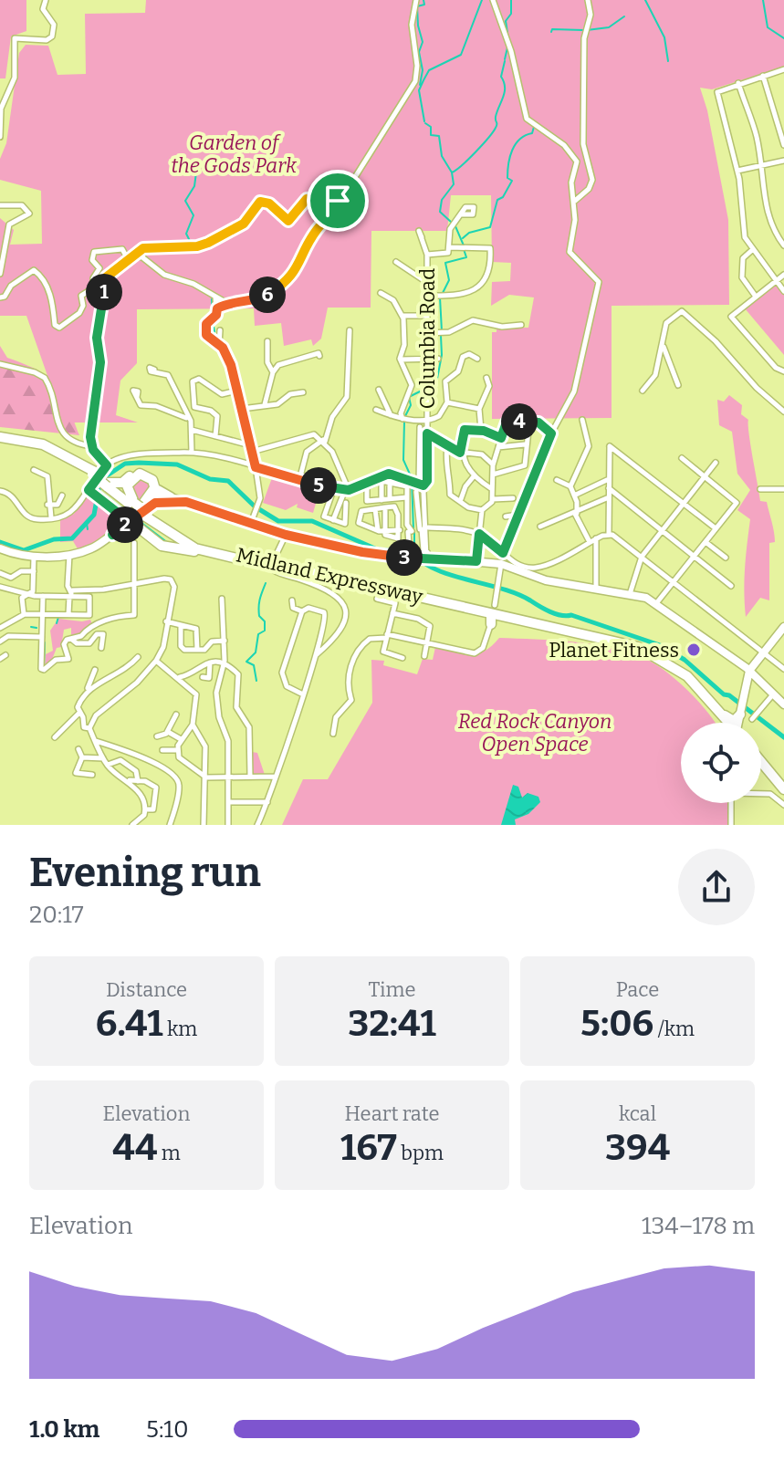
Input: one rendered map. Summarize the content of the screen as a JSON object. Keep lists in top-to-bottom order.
{
  "streets": {
    "highway": ["Midland Expressway"],
    "street": ["Columbia Road"]
  },
  "parks": ["Garden of the Gods Park", "Red Rock Canyon Open Space"],
  "places": ["Planet Fitness"],
  "page": {
    "pins": [
      "1",
      "6",
      "4",
      "5",
      "2",
      "3"
    ],
    "heading": ["Evening run", "20:17"],
    "stats": [
      ["Distance", "6.41 km"],
      ["Time", "32:41"],
      ["Pace", "5:06 /km"],
      ["Elevation", "44 m"],
      ["Heart rate", "167 bpm"],
      ["kcal", "394"]
    ],
    "chart": ["Elevation", "134–178 m"],
    "list": [
      {
        "name": "1.0 km",
        "note": "5:10"
      }
    ]
  }
}
